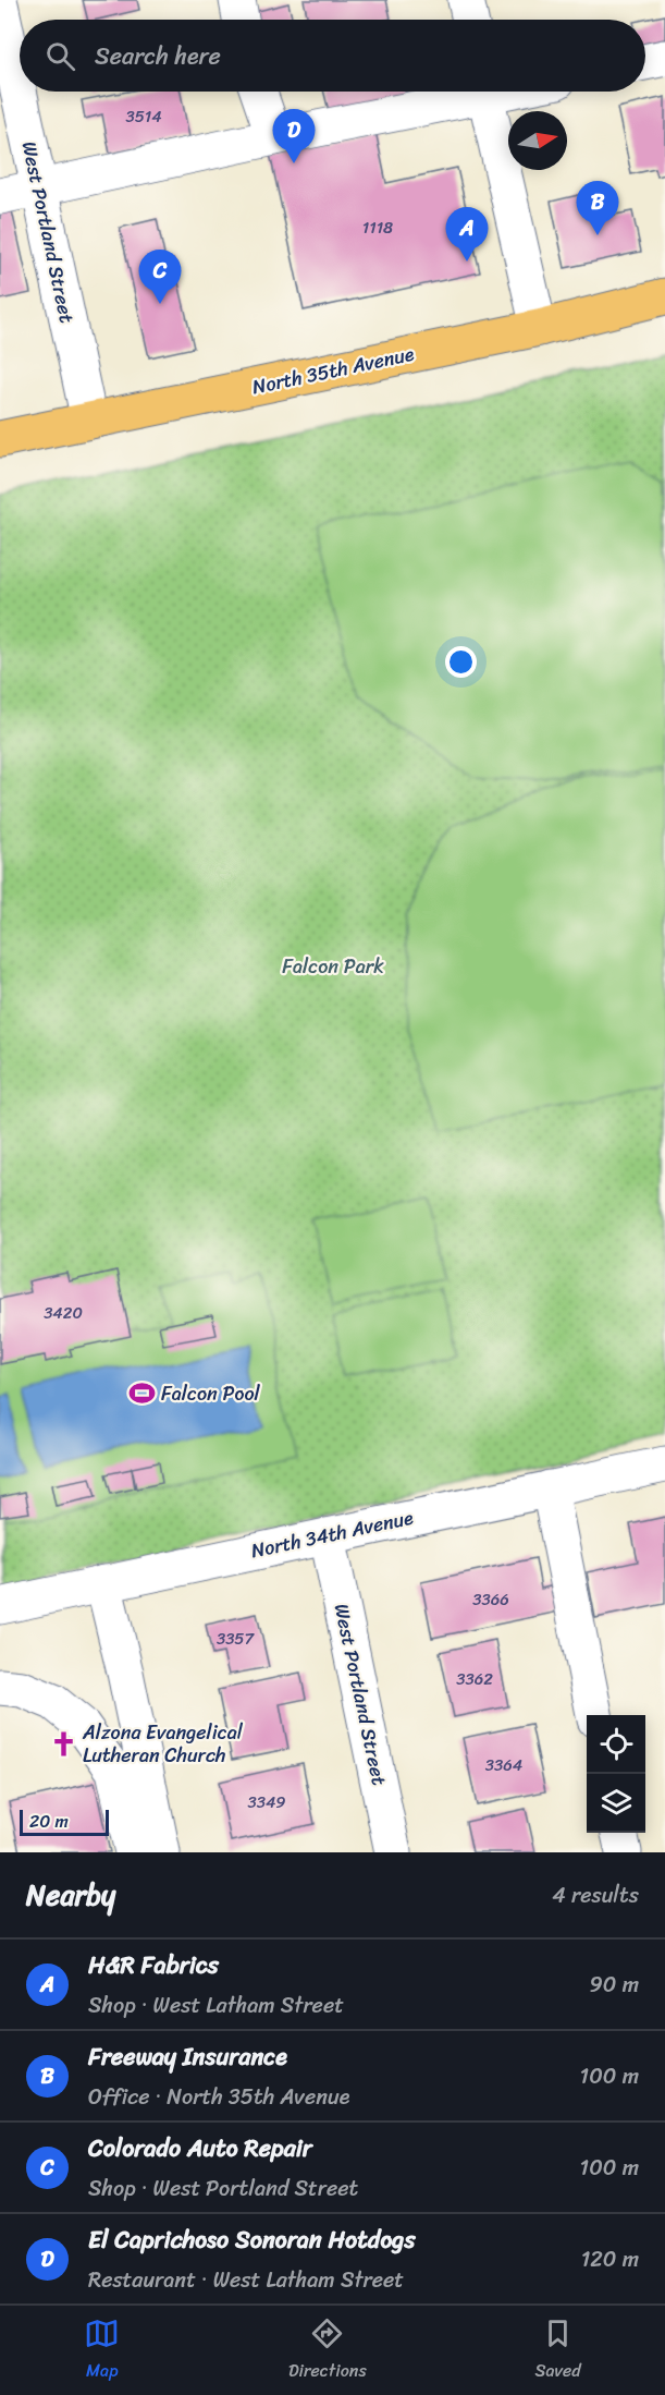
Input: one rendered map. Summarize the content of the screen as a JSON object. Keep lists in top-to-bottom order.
{
  "streets": {
    "main road": ["North 35th Avenue"],
    "street": ["West Portland Street", "North 34th Avenue"]
  },
  "crossings": [
    ["West Portland Street", "North 35th Avenue"],
    ["West Portland Street", "North 34th Avenue"]
  ],
  "parks": ["Falcon Park"],
  "places": {
    "sports": ["Falcon Pool"],
    "church": ["Alzona Evangelical Lutheran Church"]
  },
  "house_numbers": [
    "3514",
    "1118",
    "3420",
    "3366",
    "3357",
    "3362",
    "3364",
    "3349"
  ],
  "scale_bar": "20 m",
  "north": "right",
  "page": {
    "search": "Search here",
    "pins": [
      "D",
      "B",
      "A",
      "C"
    ],
    "scale": "20 m",
    "heading": ["Nearby", "4 results"],
    "list": [
      {
        "mark": "A",
        "name": "H&R Fabrics",
        "note": "Shop · West Latham Street",
        "value": "90 m"
      },
      {
        "mark": "B",
        "name": "Freeway Insurance",
        "note": "Office · North 35th Avenue",
        "value": "100 m"
      },
      {
        "mark": "C",
        "name": "Colorado Auto Repair",
        "note": "Shop · West Portland Street",
        "value": "100 m"
      },
      {
        "mark": "D",
        "name": "El Caprichoso Sonoran Hotdogs",
        "note": "Restaurant · West Latham Street",
        "value": "120 m"
      }
    ],
    "nav": ["Map", "Directions", "Saved"]
  }
}
